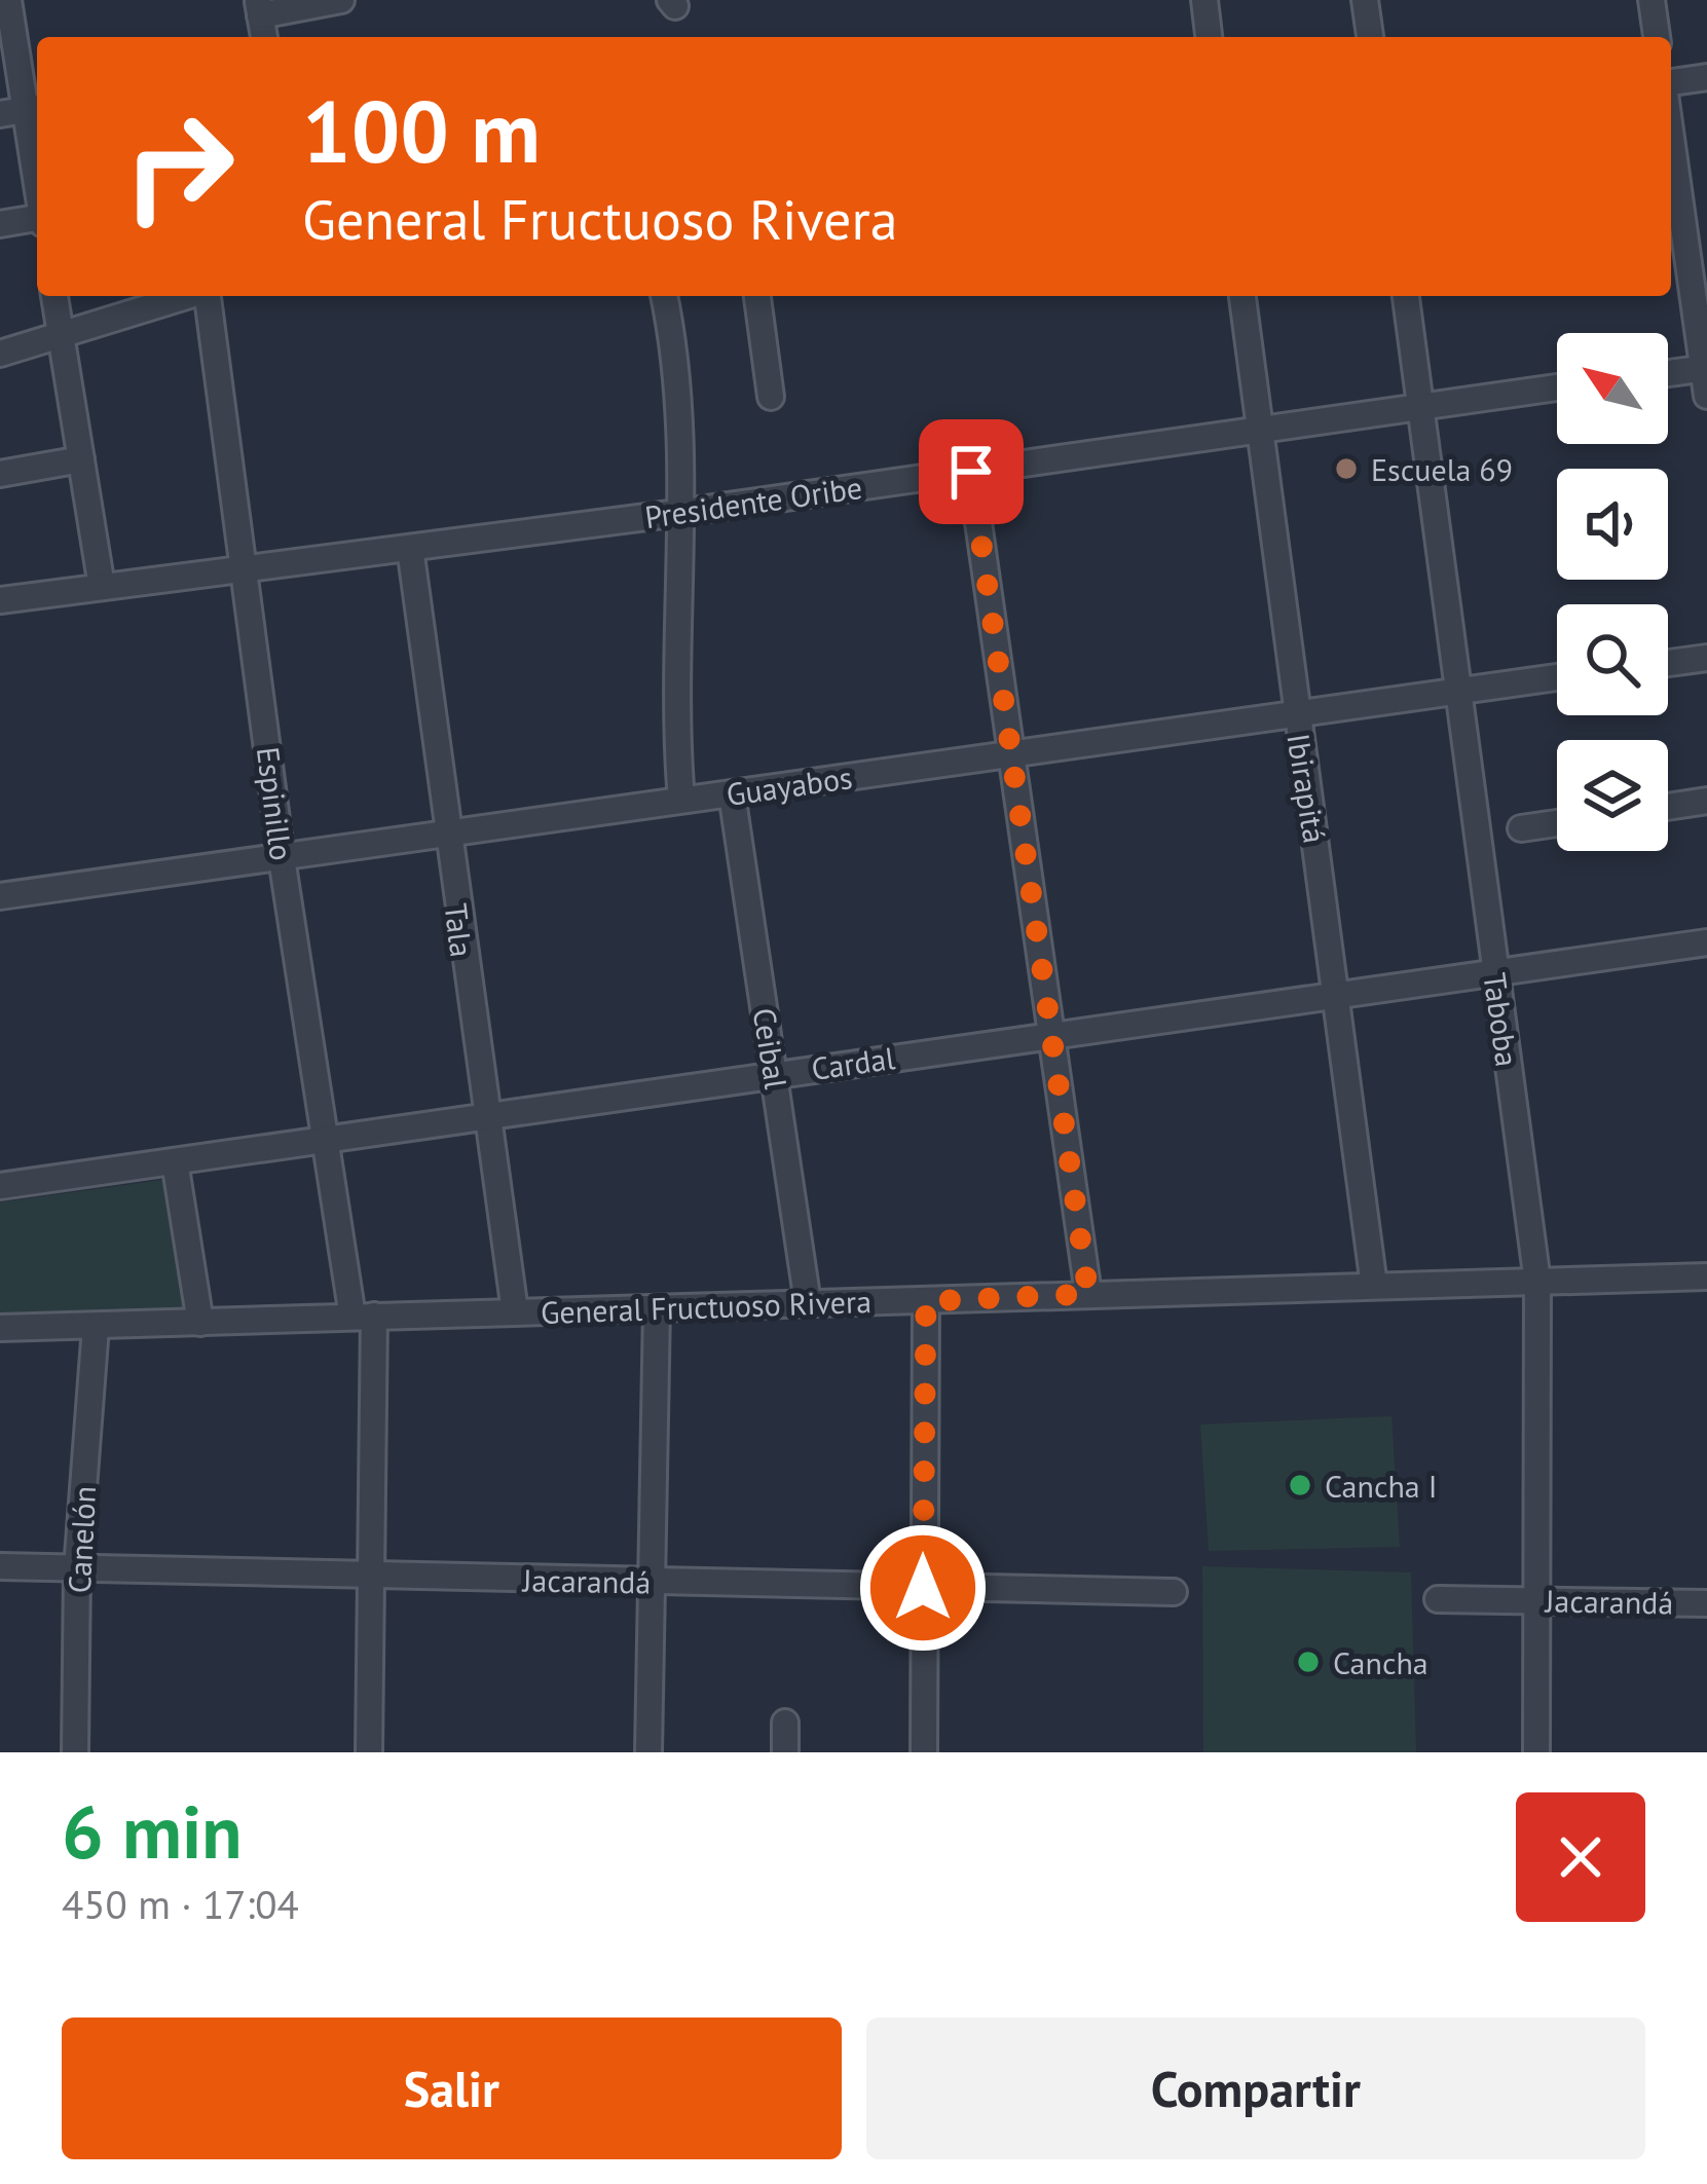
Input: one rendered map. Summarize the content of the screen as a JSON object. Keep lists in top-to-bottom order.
{
  "streets": {
    "street": [
      "Presidente Oribe",
      "Guayabos",
      "Ibirapitá",
      "Espinillo",
      "Tala",
      "Taboba",
      "Ceibal",
      "Cardal",
      "General Fructuoso Rivera",
      "Canelón",
      "Jacarandá"
    ]
  },
  "crossings": [
    ["Presidente Oribe", "Ibirapitá"],
    ["Presidente Oribe", "Espinillo"],
    ["Presidente Oribe", "Tala"],
    ["Presidente Oribe", "Taboba"],
    ["Guayabos", "Ibirapitá"],
    ["Guayabos", "Espinillo"],
    ["Guayabos", "Tala"],
    ["Guayabos", "Taboba"],
    ["Guayabos", "Ceibal"],
    ["Ibirapitá", "Cardal"],
    ["Ibirapitá", "General Fructuoso Rivera"],
    ["Espinillo", "Cardal"],
    ["Espinillo", "General Fructuoso Rivera"],
    ["Espinillo", "Jacarandá"],
    ["Tala", "Cardal"],
    ["Tala", "General Fructuoso Rivera"],
    ["Taboba", "Cardal"],
    ["Taboba", "General Fructuoso Rivera"],
    ["Taboba", "Jacarandá"],
    ["Ceibal", "Cardal"],
    ["Ceibal", "General Fructuoso Rivera"],
    ["General Fructuoso Rivera", "Canelón"],
    ["Canelón", "Jacarandá"]
  ],
  "places": ["Escuela 69", "Cancha I", "Cancha"],
  "north": "top left",
  "page": {
    "turn": ["100 m", "General Fructuoso Rivera"],
    "heading": ["6 min", "450 m · 17:04"],
    "buttons": ["Salir", "Compartir"]
  }
}
